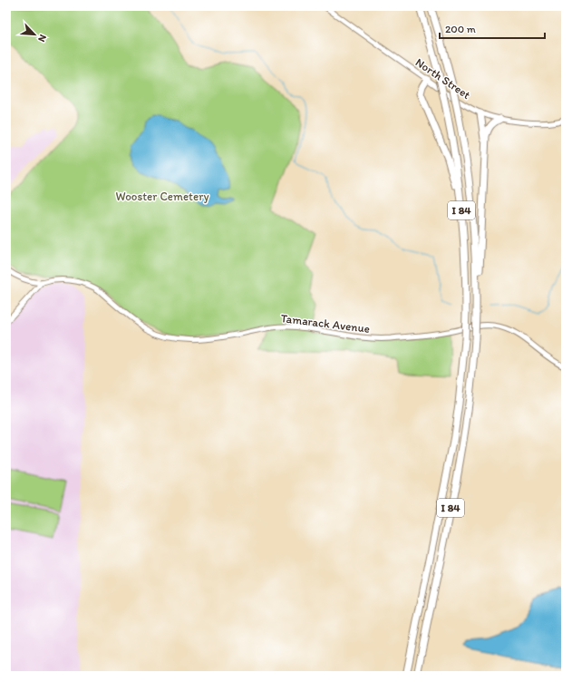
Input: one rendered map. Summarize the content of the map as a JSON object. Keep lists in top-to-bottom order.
{
  "streets": {
    "highway": ["I 84"],
    "street": ["North Street", "Tamarack Avenue"]
  },
  "parks": ["Wooster Cemetery"],
  "scale_bar": "200 m",
  "north": "bottom right"
}
